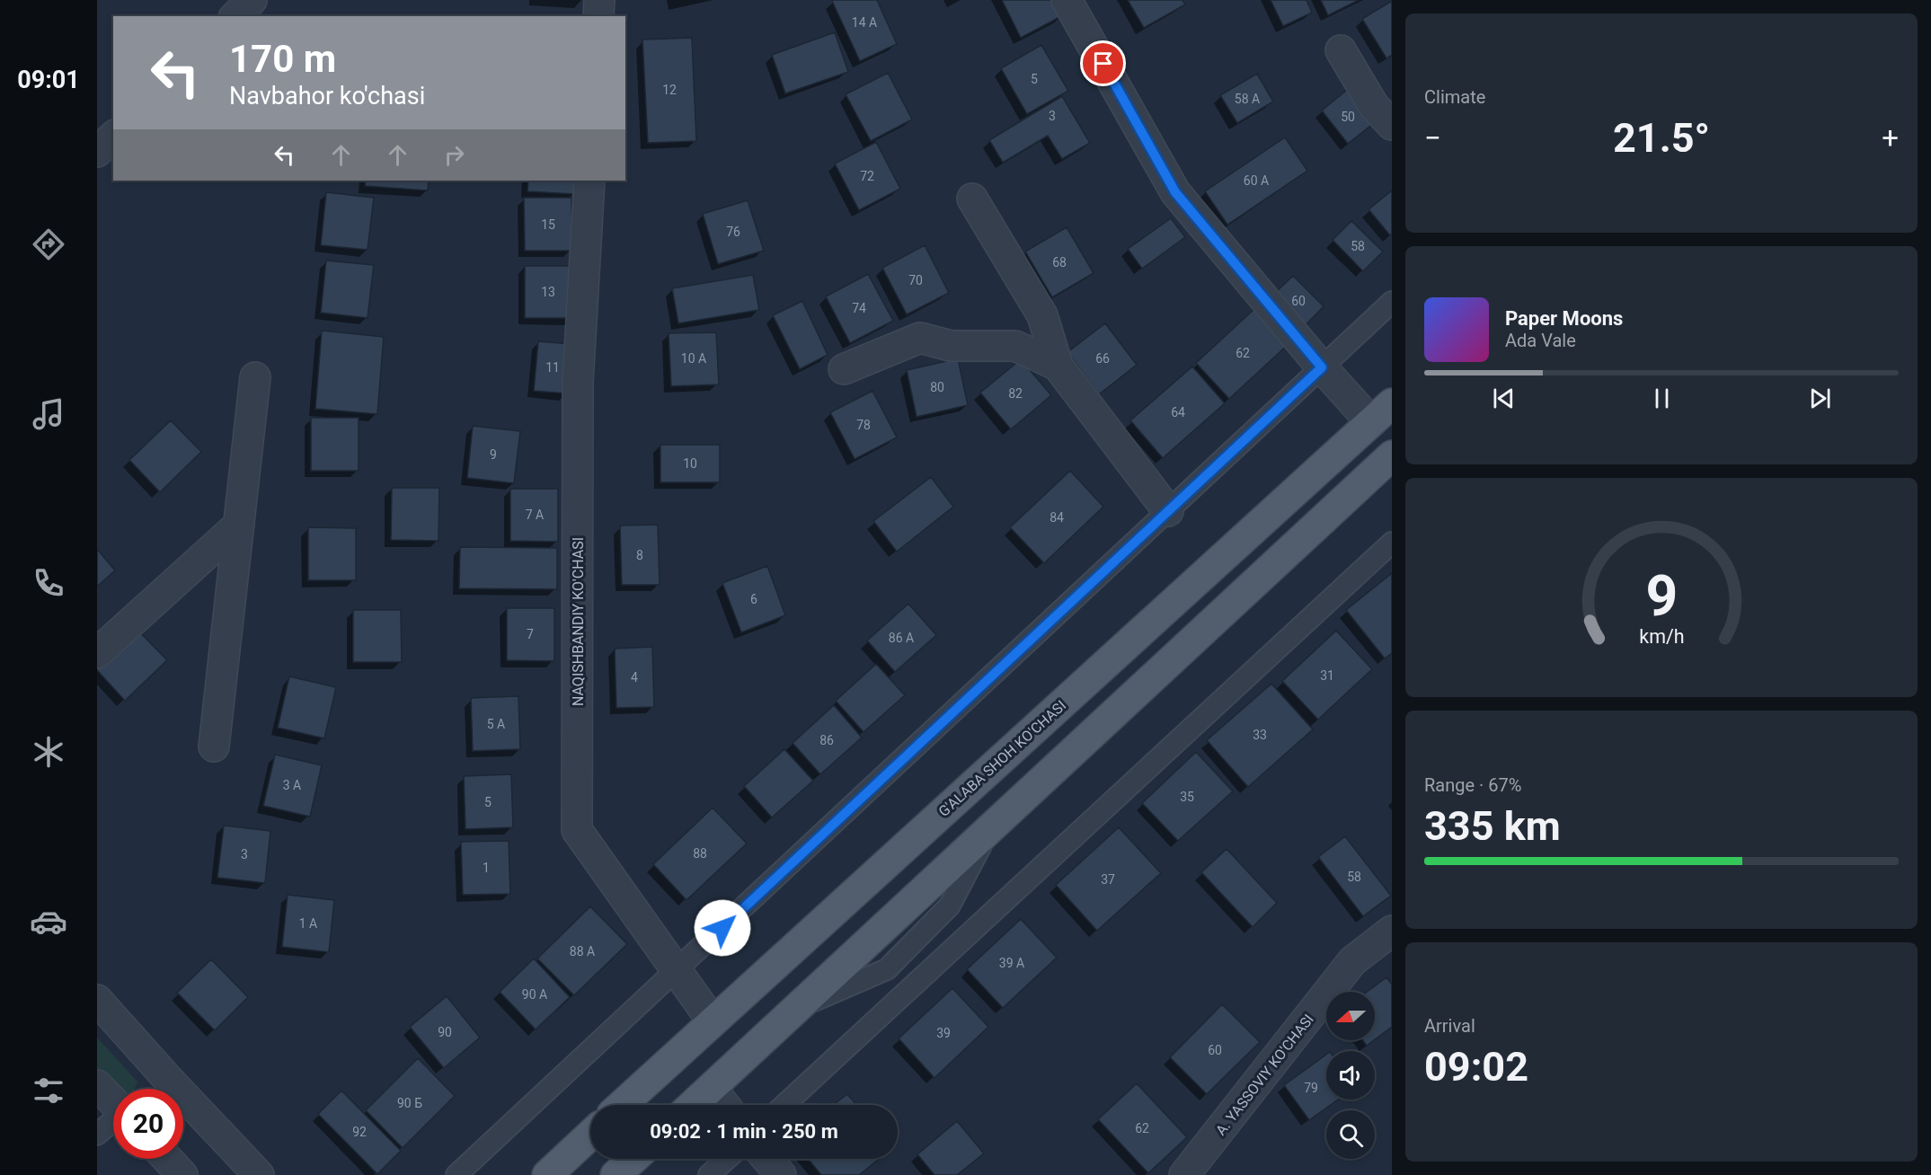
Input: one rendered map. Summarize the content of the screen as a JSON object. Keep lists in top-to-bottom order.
{
  "streets": {
    "main road": ["G'ALABA SHOH KO'CHASI"],
    "street": ["NAQISHBANDIY KO'CHASI", "A. YASSOVIY KO'CHASI"]
  },
  "crossings": [
    ["NAQISHBANDIY KO'CHASI", "G'ALABA SHOH KO'CHASI"]
  ],
  "house_numbers": [
    "14 А",
    "5",
    "12",
    "58 А",
    "3",
    "50",
    "72",
    "60 А",
    "15",
    "76",
    "58",
    "68",
    "70",
    "13",
    "60",
    "74",
    "62",
    "10 А",
    "66",
    "11",
    "80",
    "82",
    "64",
    "78",
    "9",
    "10",
    "7 А",
    "84",
    "8",
    "6",
    "7",
    "86 А",
    "31",
    "4",
    "5 А",
    "33",
    "86",
    "3 А",
    "35",
    "5",
    "88",
    "3",
    "1",
    "58",
    "37",
    "1 А",
    "88 А",
    "39 А",
    "90 А",
    "90",
    "39",
    "60",
    "79",
    "90 Б",
    "62",
    "92"
  ],
  "north": "left",
  "page": {
    "tabs": "09:01",
    "tile": [
      "Climate",
      ["Range · 67%", "335 km"],
      ["Arrival", "09:02"]
    ],
    "turn": ["170 m", "Navbahor ko'chasi"],
    "heat": ["−", "21.5°", "+"],
    "song": ["Paper Moons", "Ada Vale"],
    "limit": "20",
    "trip": "09:02 · 1 min · 250 m",
    "gauge": ["9", "km/h"]
  }
}
